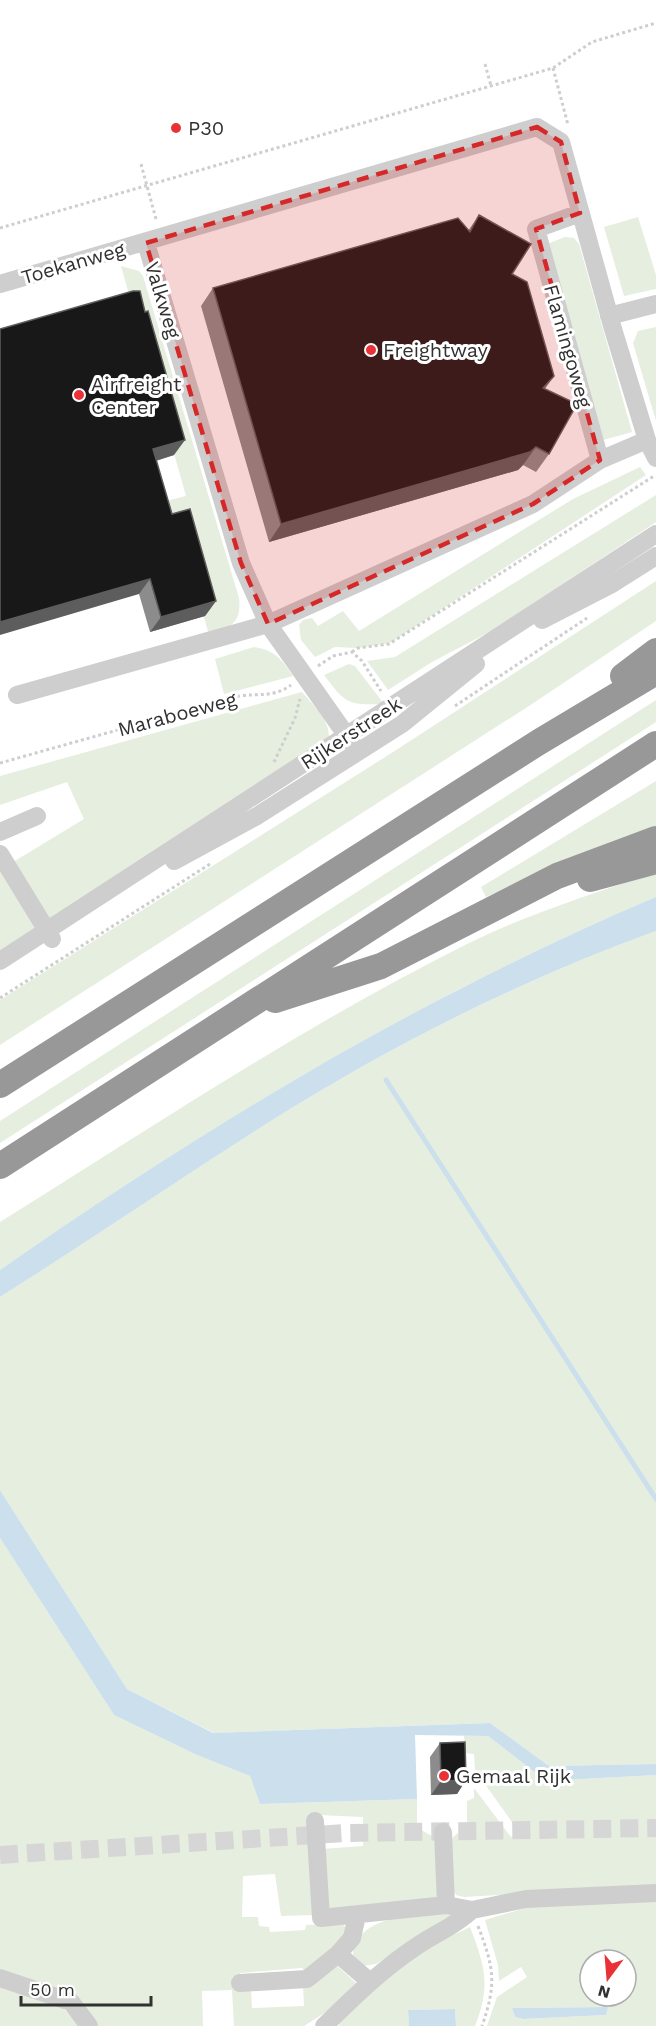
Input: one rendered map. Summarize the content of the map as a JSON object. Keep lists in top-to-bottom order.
{
  "streets": {
    "street": [
      "Toekanweg",
      "Valkweg",
      "Flamingoweg",
      "Rijkerstreek"
    ],
    "path": ["Maraboeweg"]
  },
  "crossings": [
    ["Toekanweg", "Valkweg"],
    ["Valkweg", "Maraboeweg"],
    ["Valkweg", "Rijkerstreek"]
  ],
  "places": [
    "P30",
    "Freightway",
    "Airfreight Center",
    "Gemaal Rijk"
  ],
  "scale_bar": "50 m",
  "north": "bottom"
}
